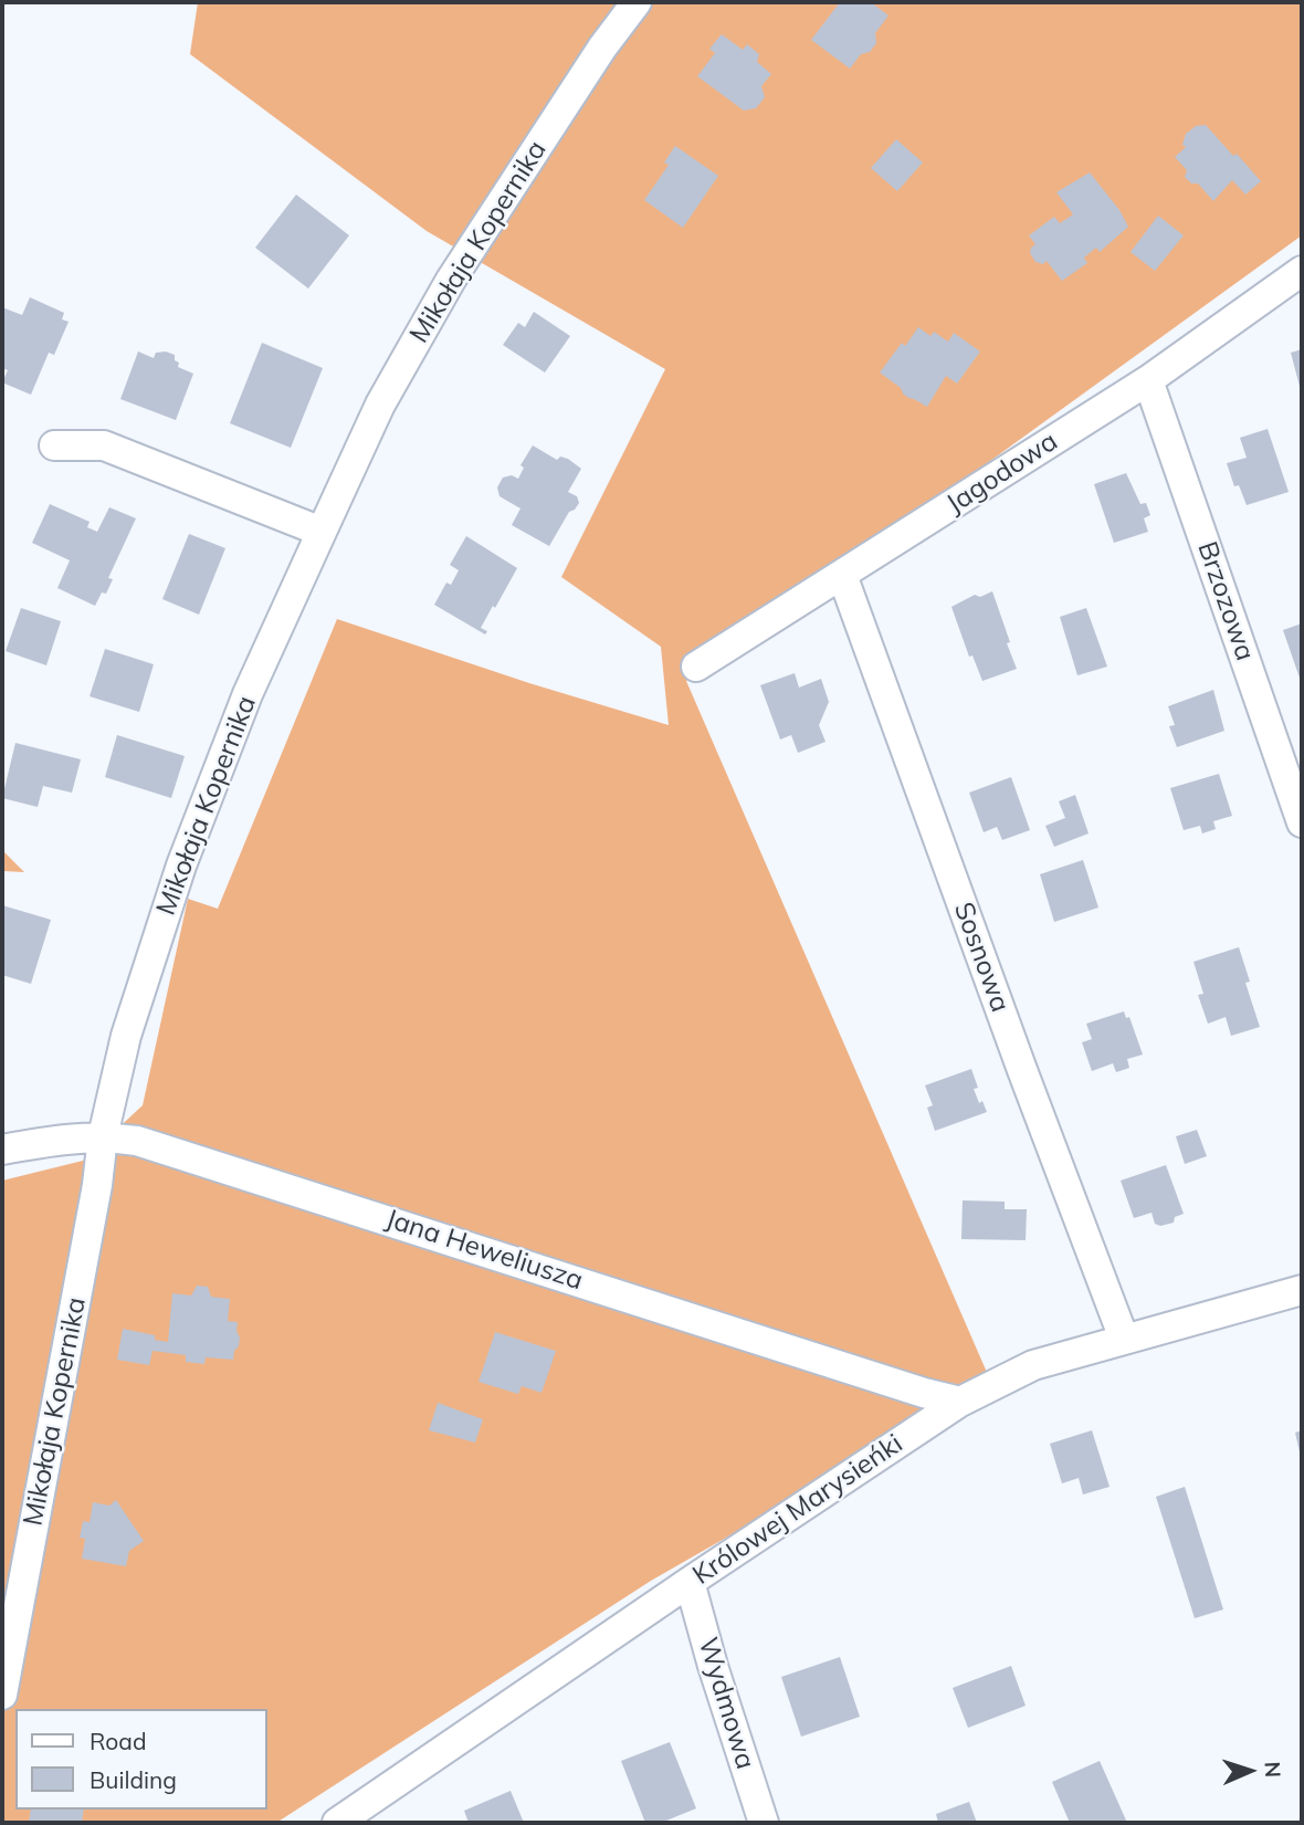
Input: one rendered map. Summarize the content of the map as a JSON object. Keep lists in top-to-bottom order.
{
  "streets": {
    "street": [
      "Mikołaja Kopernika",
      "Jagodowa",
      "Brzozowa",
      "Sosnowa",
      "Jana Heweliusza",
      "Królowej Marysieńki",
      "Wydmowa"
    ]
  },
  "crossings": [
    ["Mikołaja Kopernika", "Jana Heweliusza"],
    ["Jagodowa", "Brzozowa"],
    ["Jagodowa", "Sosnowa"],
    ["Sosnowa", "Królowej Marysieńki"],
    ["Jana Heweliusza", "Królowej Marysieńki"],
    ["Królowej Marysieńki", "Wydmowa"]
  ],
  "legend": ["Road", "Building"],
  "north": "right"
}
